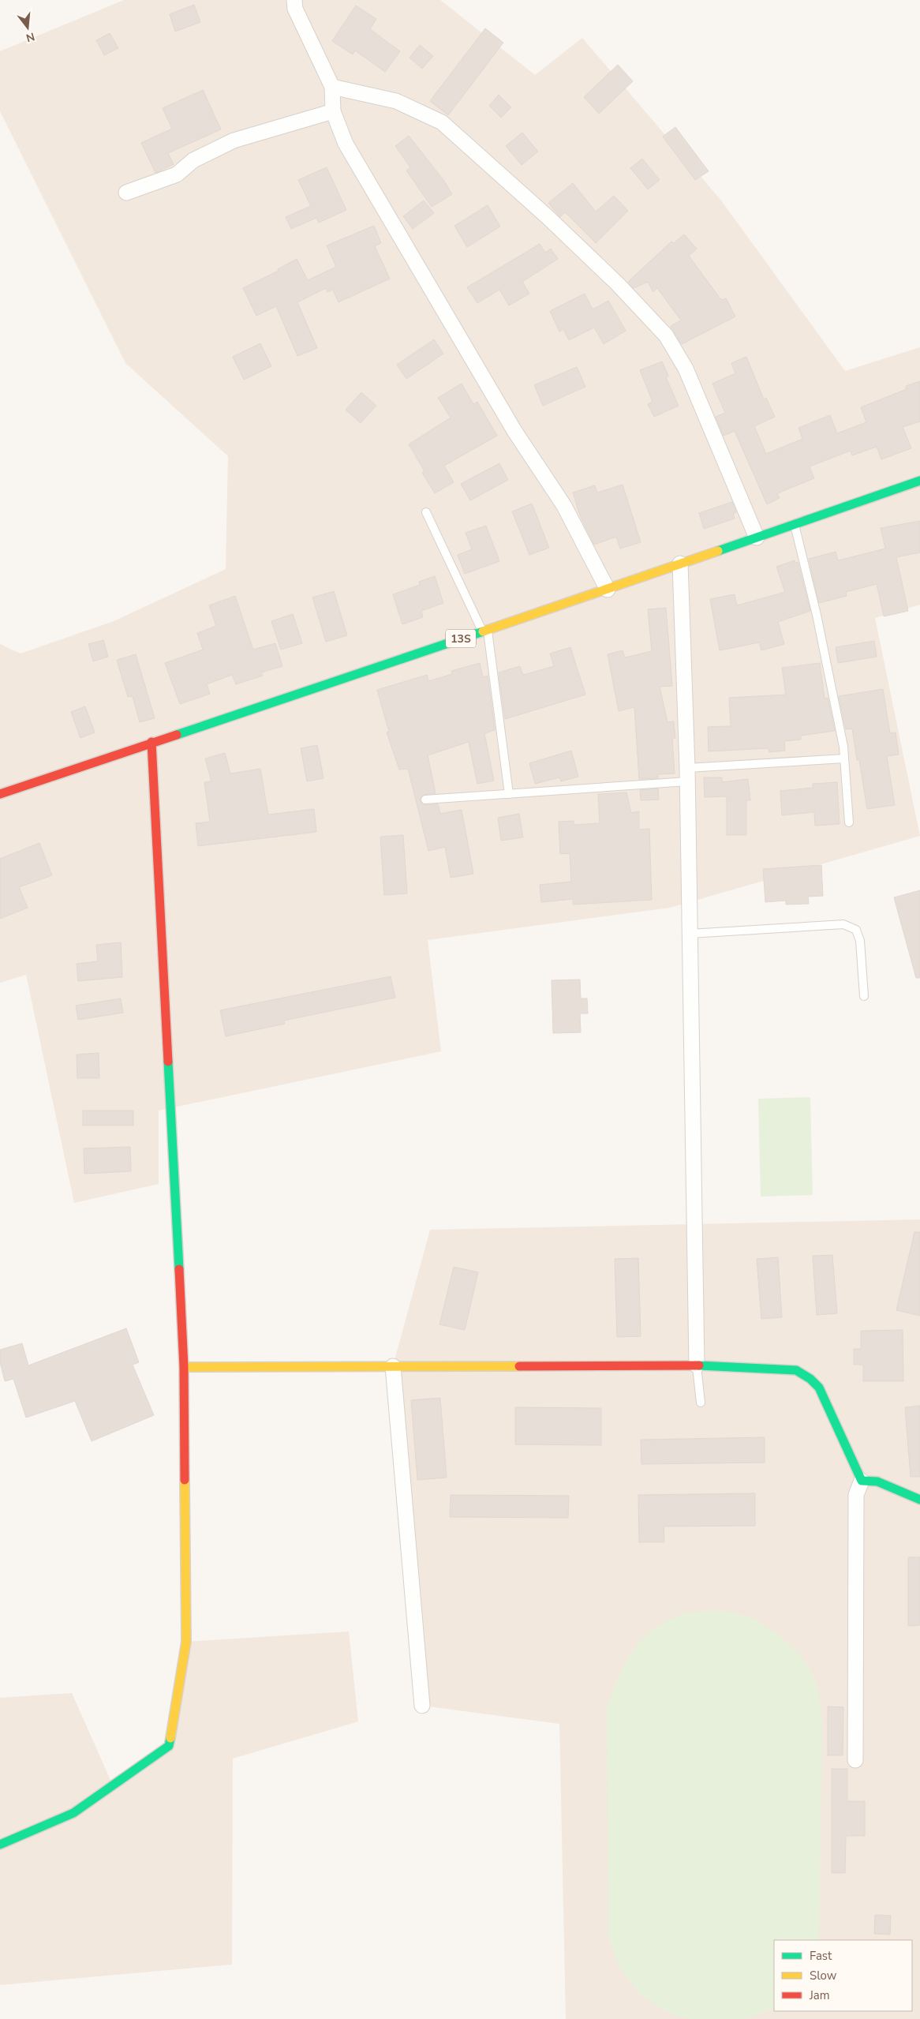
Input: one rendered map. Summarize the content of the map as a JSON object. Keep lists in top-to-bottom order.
{
  "streets": {
    "main road": ["13S"]
  },
  "legend": ["Fast", "Slow", "Jam"],
  "north": "bottom"
}
